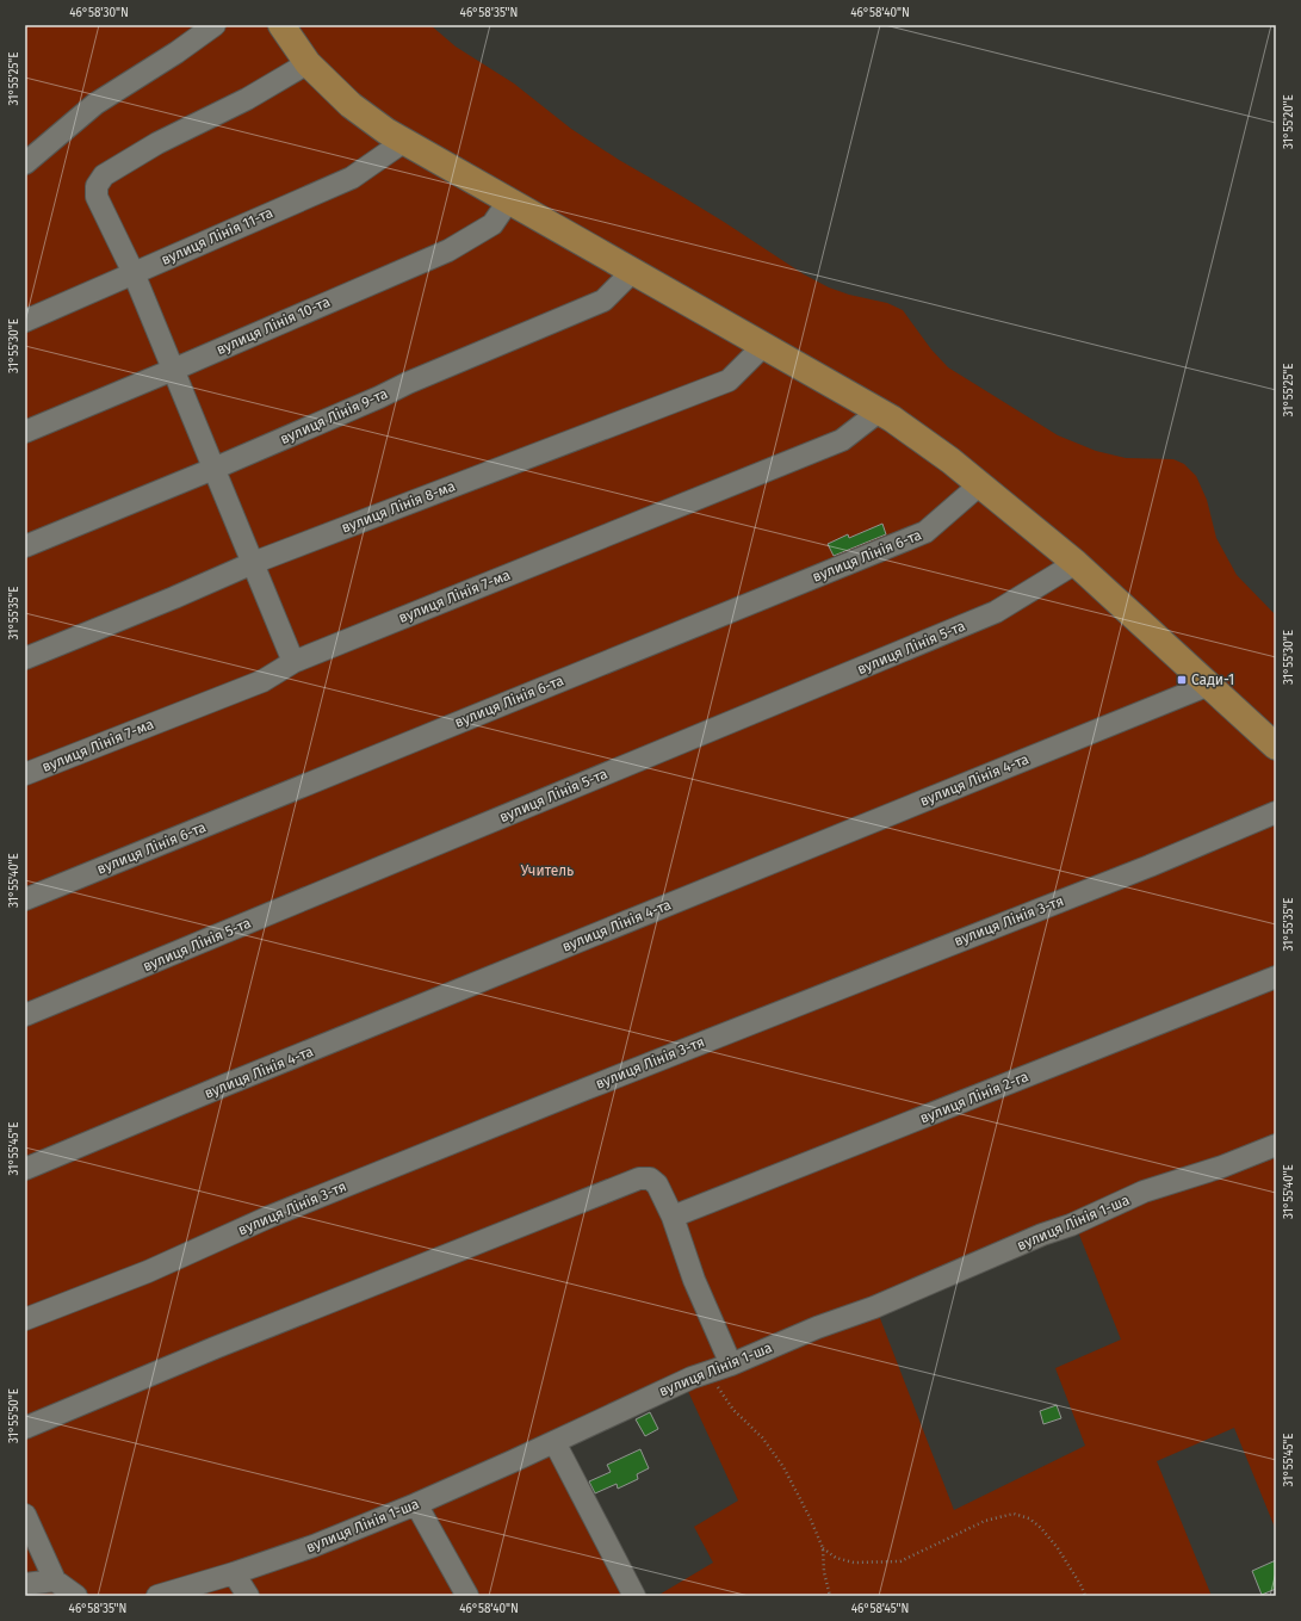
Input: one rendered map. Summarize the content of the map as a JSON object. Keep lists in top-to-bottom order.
{
  "streets": {
    "lane": [
      "вулиця Лінія 11-та",
      "вулиця Лінія 10-та",
      "вулиця Лінія 9-та",
      "вулиця Лінія 8-ма",
      "вулиця Лінія 6-та",
      "вулиця Лінія 7-ма",
      "вулиця Лінія 5-та",
      "вулиця Лінія 4-та",
      "вулиця Лінія 3-тя",
      "вулиця Лінія 2-га",
      "вулиця Лінія 1-ша"
    ]
  },
  "parks": ["Учитель"],
  "places": {
    "transit": ["Сади-1"]
  },
  "coordinates": [
    "46°58'30\"N",
    "46°58'35\"N",
    "46°58'40\"N",
    "31°55'25\"E",
    "31°55'20\"E",
    "31°55'30\"E",
    "31°55'35\"E",
    "31°55'40\"E",
    "31°55'45\"E",
    "31°55'50\"E",
    "46°58'45\"N"
  ]
}
